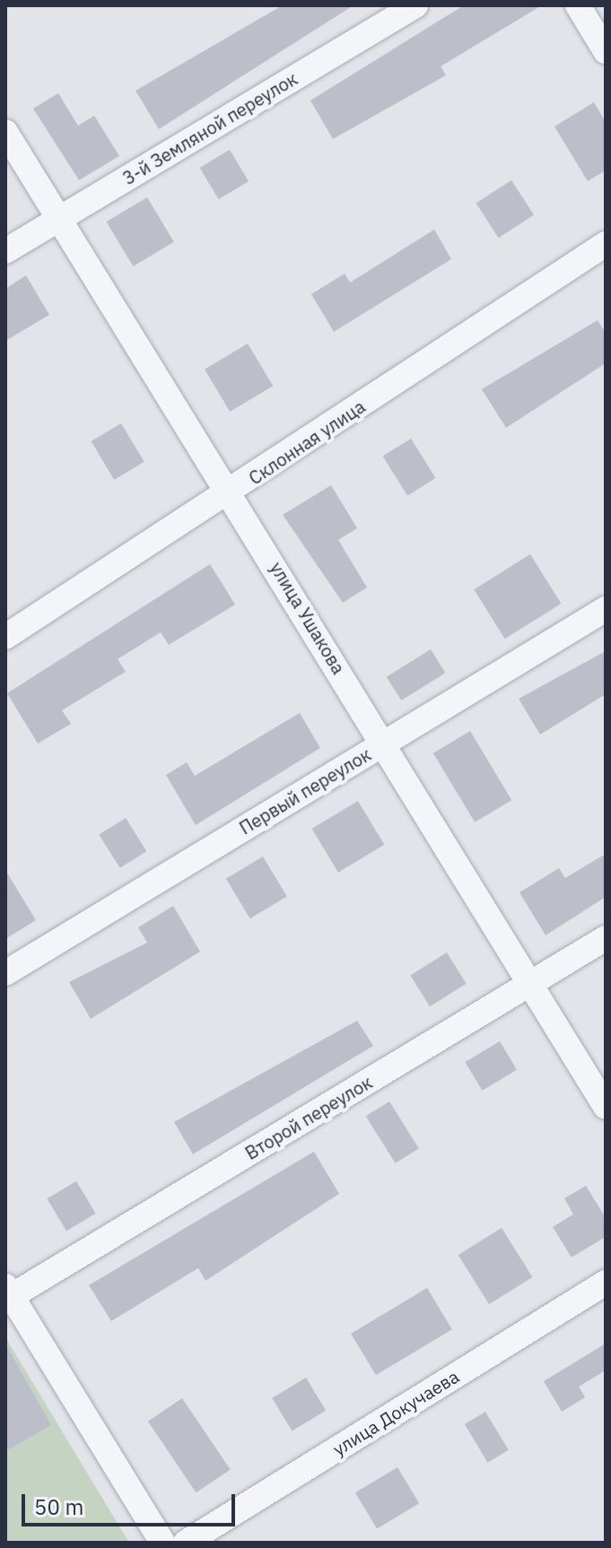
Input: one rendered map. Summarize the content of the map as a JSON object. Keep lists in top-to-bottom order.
{
  "streets": {
    "street": [
      "3-й Земляной переулок",
      "Склонная улица",
      "улица Ушакова",
      "Первый переулок",
      "Второй переулок",
      "улица Докучаева"
    ]
  },
  "crossings": [
    ["3-й Земляной переулок", "улица Ушакова"],
    ["Склонная улица", "улица Ушакова"],
    ["улица Ушакова", "Первый переулок"],
    ["улица Ушакова", "Второй переулок"]
  ],
  "scale_bar": "50 m"
}
